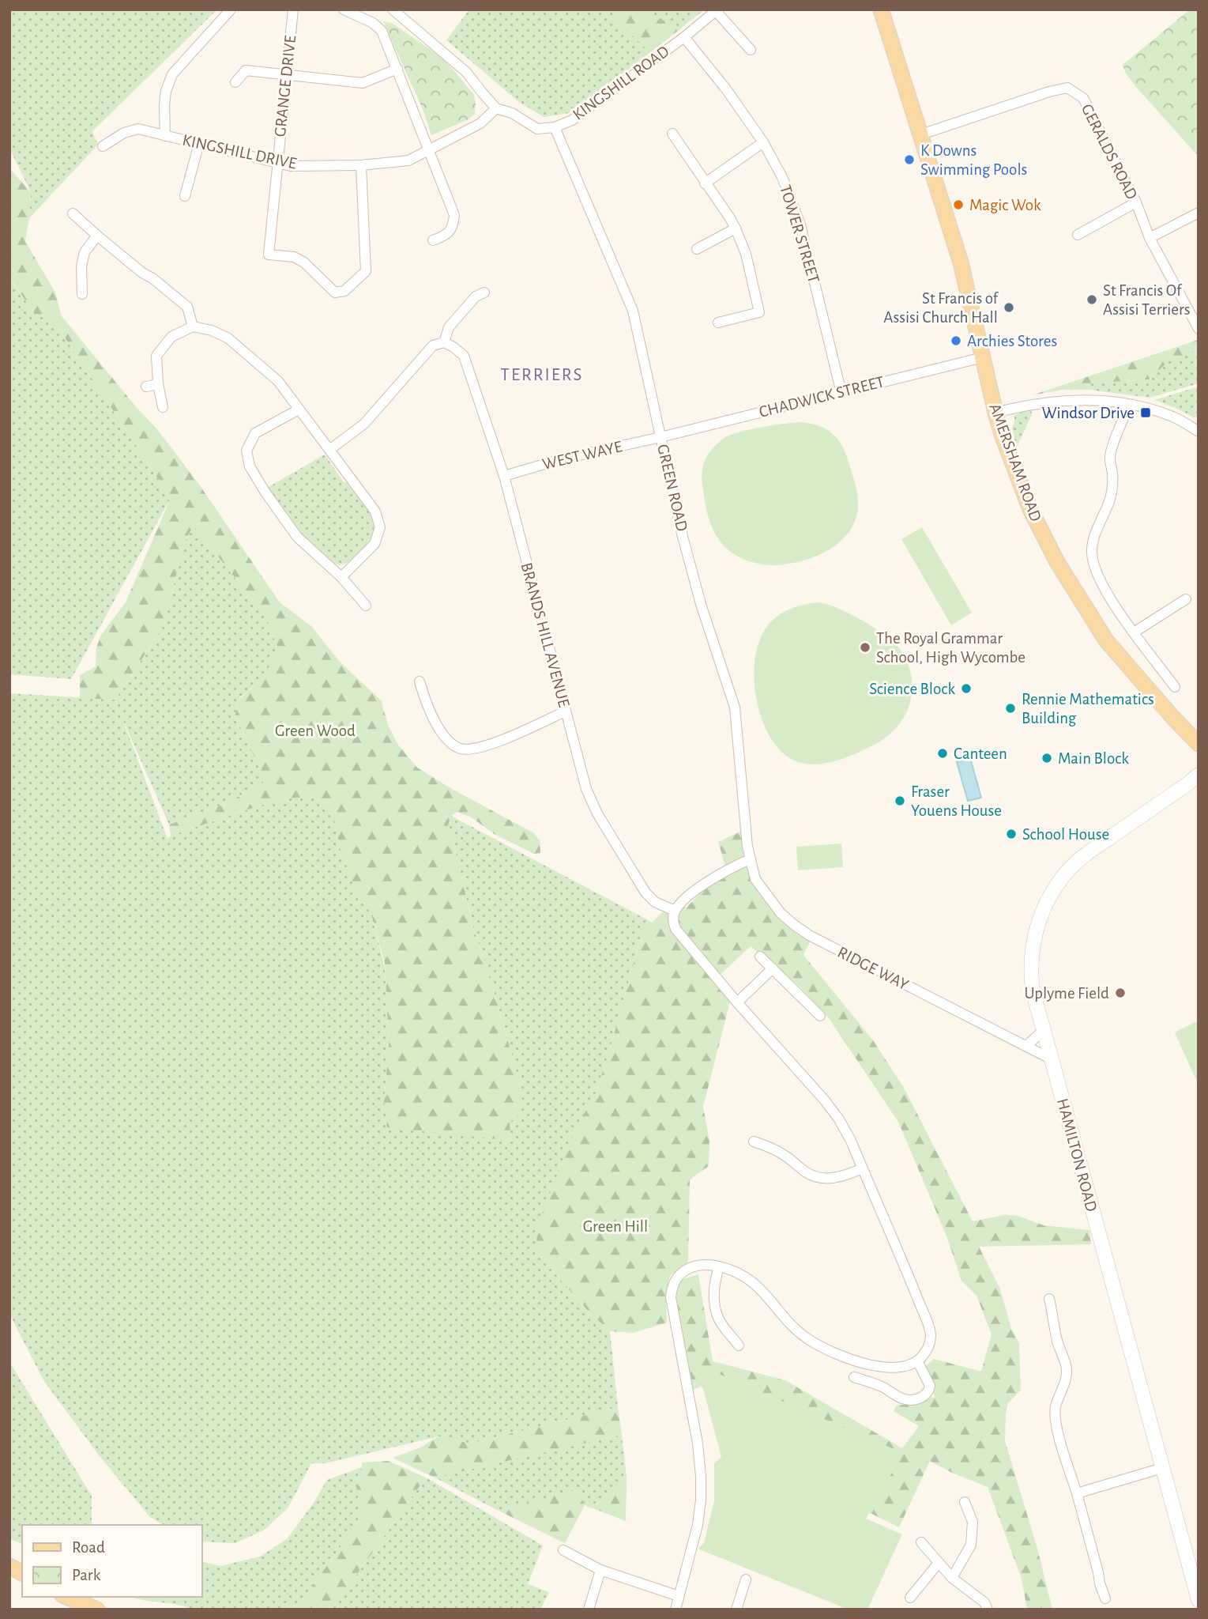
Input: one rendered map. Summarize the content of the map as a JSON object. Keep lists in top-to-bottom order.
{
  "streets": {
    "main road": ["AMERSHAM ROAD"],
    "street": [
      "KINGSHILL ROAD",
      "GRANGE DRIVE",
      "KINGSHILL DRIVE",
      "GERALDS ROAD",
      "TOWER STREET",
      "CHADWICK STREET",
      "WEST WAYE",
      "GREEN ROAD",
      "BRANDS HILL AVENUE",
      "RIDGE WAY",
      "HAMILTON ROAD"
    ]
  },
  "crossings": [
    ["KINGSHILL ROAD", "KINGSHILL DRIVE"],
    ["KINGSHILL ROAD", "TOWER STREET"],
    ["KINGSHILL ROAD", "GREEN ROAD"],
    ["GRANGE DRIVE", "KINGSHILL DRIVE"],
    ["GERALDS ROAD", "AMERSHAM ROAD"],
    ["TOWER STREET", "CHADWICK STREET"],
    ["CHADWICK STREET", "WEST WAYE"],
    ["CHADWICK STREET", "AMERSHAM ROAD"],
    ["CHADWICK STREET", "GREEN ROAD"],
    ["WEST WAYE", "GREEN ROAD"],
    ["WEST WAYE", "BRANDS HILL AVENUE"],
    ["GREEN ROAD", "RIDGE WAY"],
    ["RIDGE WAY", "HAMILTON ROAD"]
  ],
  "districts": ["TERRIERS"],
  "parks": ["Green Wood", "Green Hill"],
  "places": {
    "other": [
      "K Downs Swimming Pools",
      "Magic Wok",
      "St Francis Of Assisi Terriers",
      "St Francis of Assisi Church Hall",
      "Archies Stores",
      "The Royal Grammar School, High Wycombe",
      "Science Block",
      "Rennie Mathematics Building",
      "Canteen",
      "Main Block",
      "Fraser Youens House",
      "School House",
      "Uplyme Field"
    ],
    "transit": ["Windsor Drive"]
  },
  "legend": ["Road", "Park"]
}
